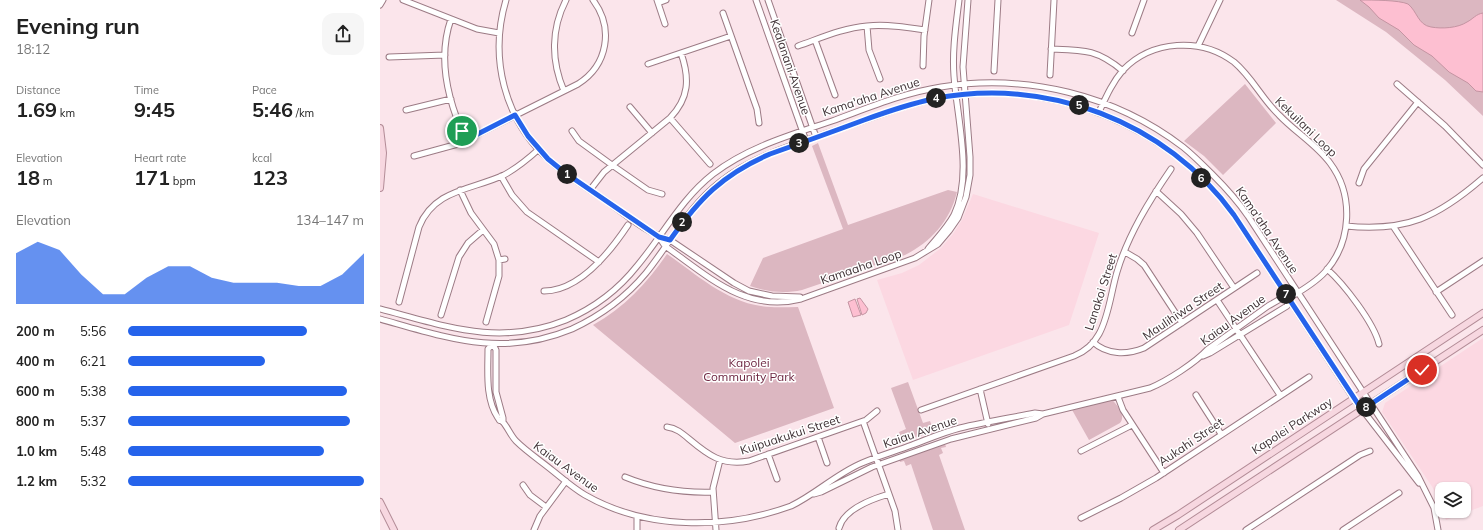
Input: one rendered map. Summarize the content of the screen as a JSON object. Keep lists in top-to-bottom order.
{
  "streets": {
    "main road": ["Kapolei Parkway"],
    "street": [
      "Kealanani Avenue",
      "Kama'aha Avenue",
      "Kekuilani Loop",
      "Kamaaha Loop",
      "Lanakoi Street",
      "Maulihiwa Street",
      "Kaiau Avenue",
      "Kuipuakukui Street",
      "Aukahi Street"
    ]
  },
  "crossings": [
    ["Kealanani Avenue", "Kama'aha Avenue"],
    ["Kama'aha Avenue", "Kekuilani Loop"],
    ["Kama'aha Avenue", "Kamaaha Loop"],
    ["Kama'aha Avenue", "Kaiau Avenue"],
    ["Kama'aha Avenue", "Kapolei Parkway"],
    ["Kekuilani Loop", "Kaiau Avenue"],
    ["Lanakoi Street", "Maulihiwa Street"]
  ],
  "parks": ["Kapolei Community Park"],
  "page": {
    "heading": ["Evening run", "18:12"],
    "stats": [
      ["Distance", "1.69 km"],
      ["Time", "9:45"],
      ["Pace", "5:46 /km"],
      ["Elevation", "18 m"],
      ["Heart rate", "171 bpm"],
      ["kcal", "123"]
    ],
    "pins": [
      "4",
      "5",
      "3",
      "1",
      "6",
      "2",
      "7",
      "8"
    ],
    "chart": ["Elevation", "134–147 m"],
    "list": [
      {
        "name": "200 m",
        "note": "5:56"
      },
      {
        "name": "400 m",
        "note": "6:21"
      },
      {
        "name": "600 m",
        "note": "5:38"
      },
      {
        "name": "800 m",
        "note": "5:37"
      },
      {
        "name": "1.0 km",
        "note": "5:48"
      },
      {
        "name": "1.2 km",
        "note": "5:32"
      }
    ]
  }
}
